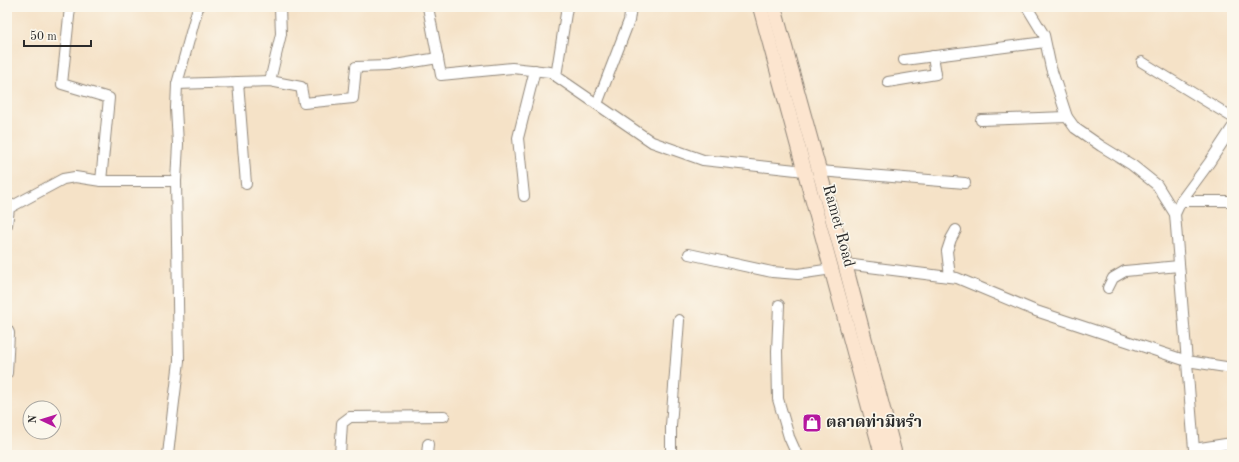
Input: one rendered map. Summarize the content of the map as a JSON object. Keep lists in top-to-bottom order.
{
  "streets": {
    "main road": ["Ramet Road"]
  },
  "places": {
    "shop": ["ตลาดท่ามิหรำ"]
  },
  "scale_bar": "50 m",
  "north": "left"
}
